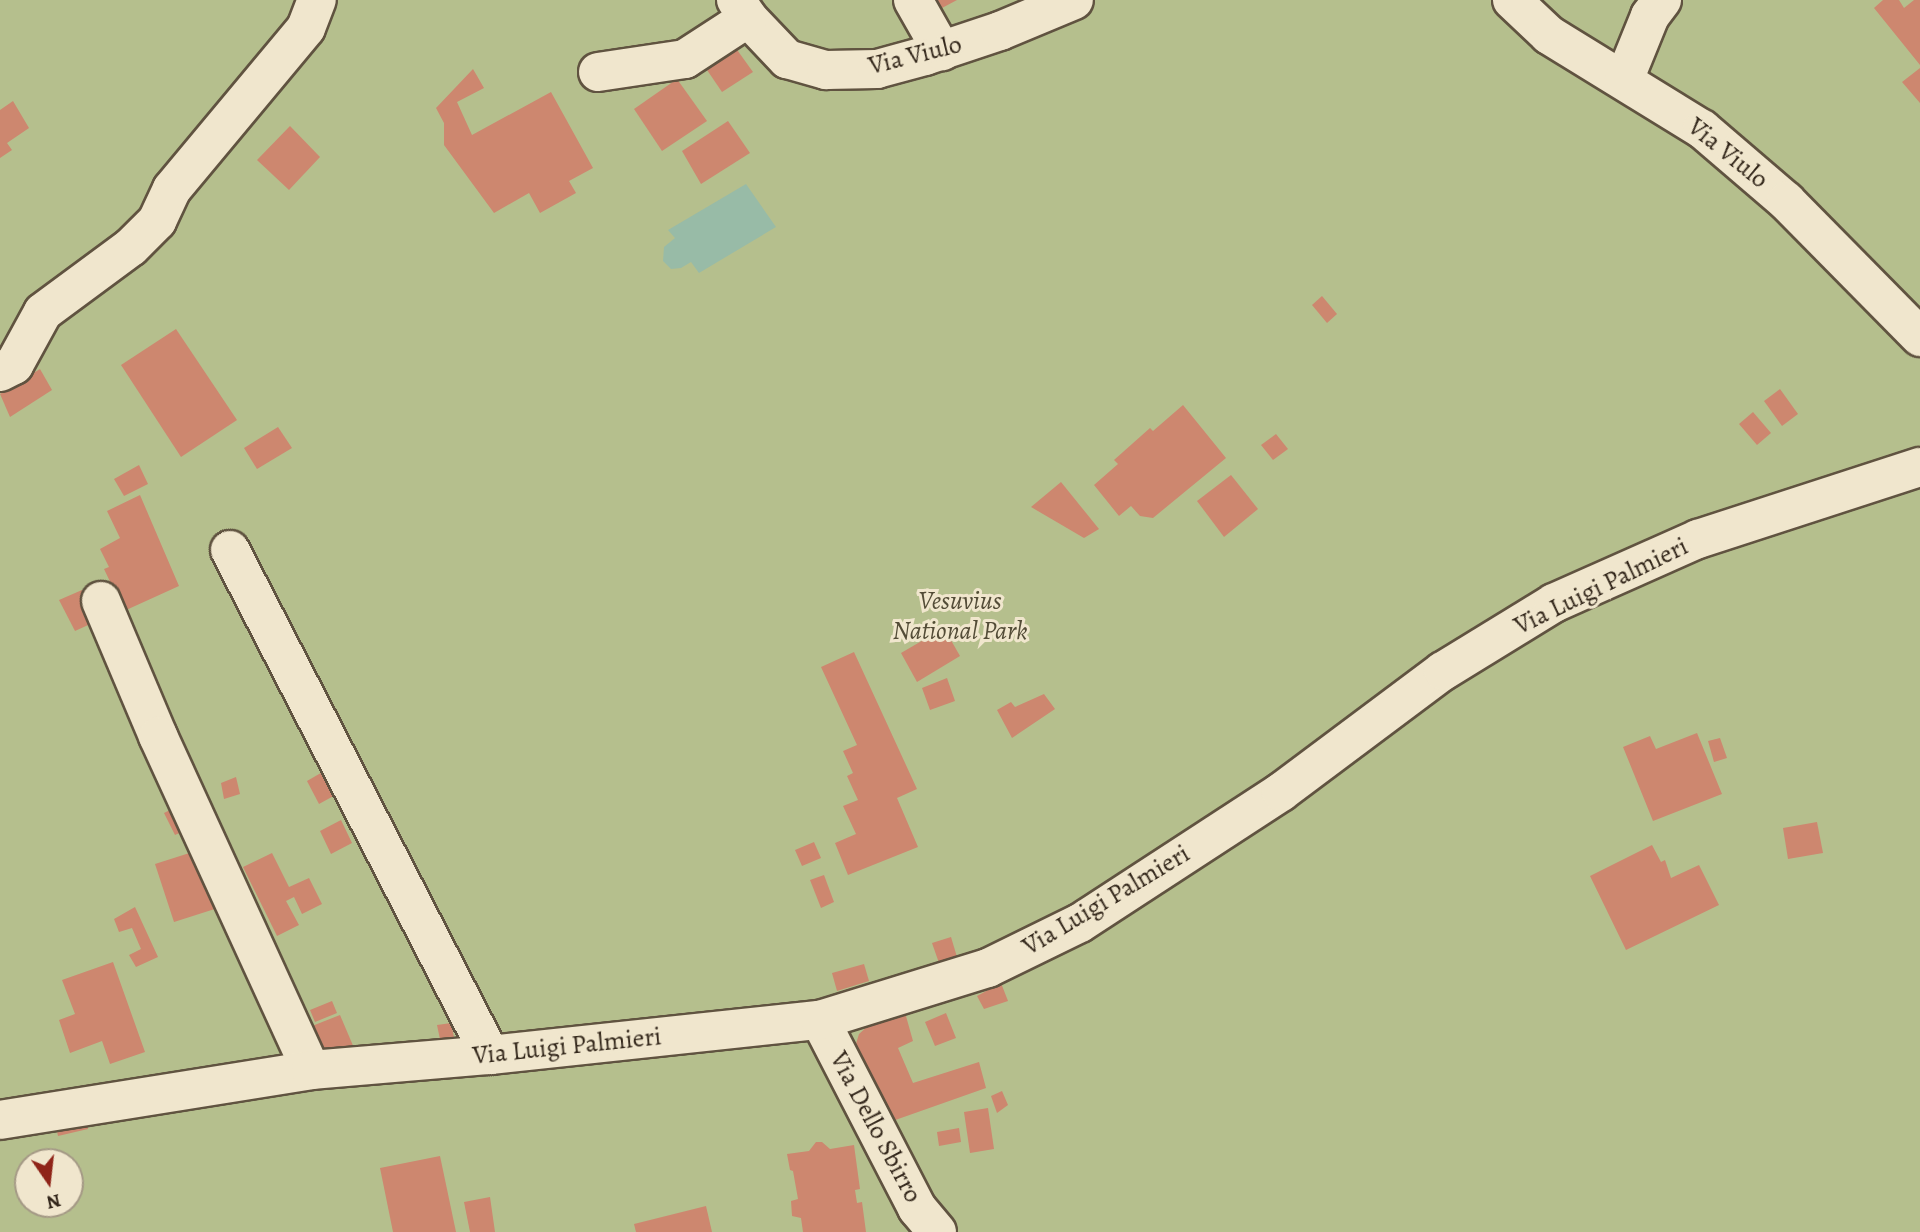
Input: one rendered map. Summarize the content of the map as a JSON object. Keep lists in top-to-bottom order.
{
  "streets": {
    "street": ["Via Viulo", "Via Luigi Palmieri", "Via Dello Sbirro"]
  },
  "crossings": [
    ["Via Luigi Palmieri", "Via Dello Sbirro"]
  ],
  "parks": ["Vesuvius National Park"],
  "north": "bottom"
}
